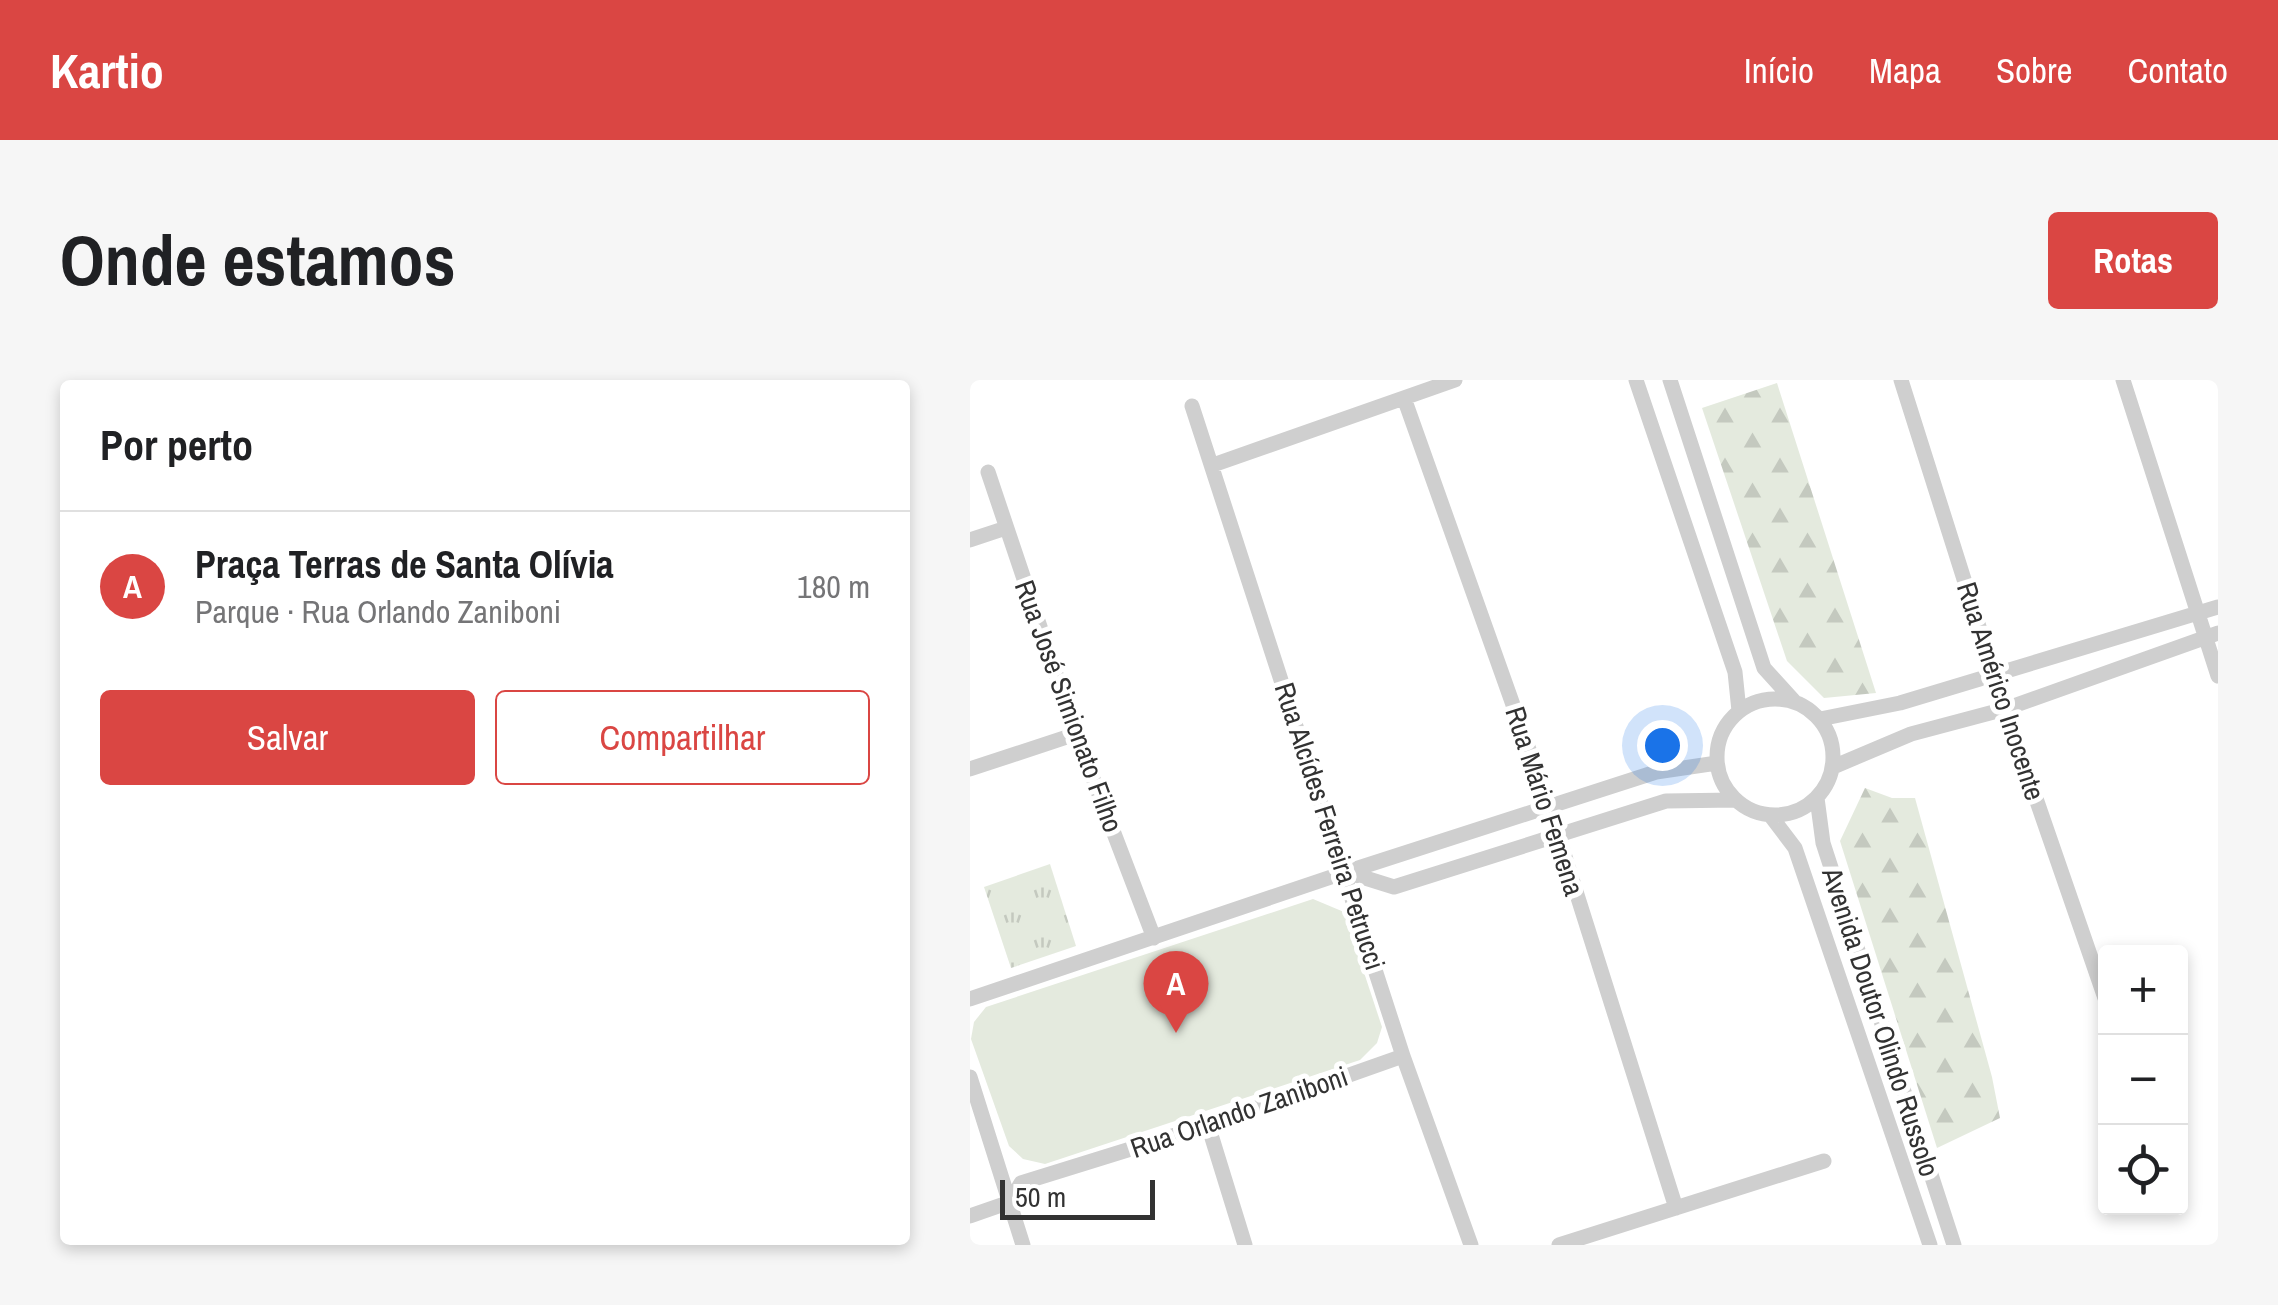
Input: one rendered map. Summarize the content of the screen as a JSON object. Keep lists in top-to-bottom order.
{
  "streets": {
    "street": [
      "Rua Américo Inocente",
      "Rua José Simionato Filho",
      "Rua Mário Femena",
      "Rua Alcídes Ferreira Petrucci",
      "Avenida Doutor Olindo Russolo",
      "Rua Orlando Zaniboni"
    ]
  },
  "crossings": [
    ["Rua Alcídes Ferreira Petrucci", "Rua Orlando Zaniboni"]
  ],
  "scale_bar": "50 m",
  "page": {
    "header": "Kartio",
    "nav": [
      "Início",
      "Mapa",
      "Sobre",
      "Contato"
    ],
    "buttons": [
      "Rotas",
      ["Salvar", "Compartilhar"]
    ],
    "title": "Onde estamos",
    "heading": "Por perto",
    "list": [
      {
        "mark": "A",
        "name": "Praça Terras de Santa Olívia",
        "note": "Parque · Rua Orlando Zaniboni",
        "value": "180 m"
      }
    ],
    "map_buttons": ["+", "−"],
    "pins": "A",
    "scale": "50 m"
  }
}
